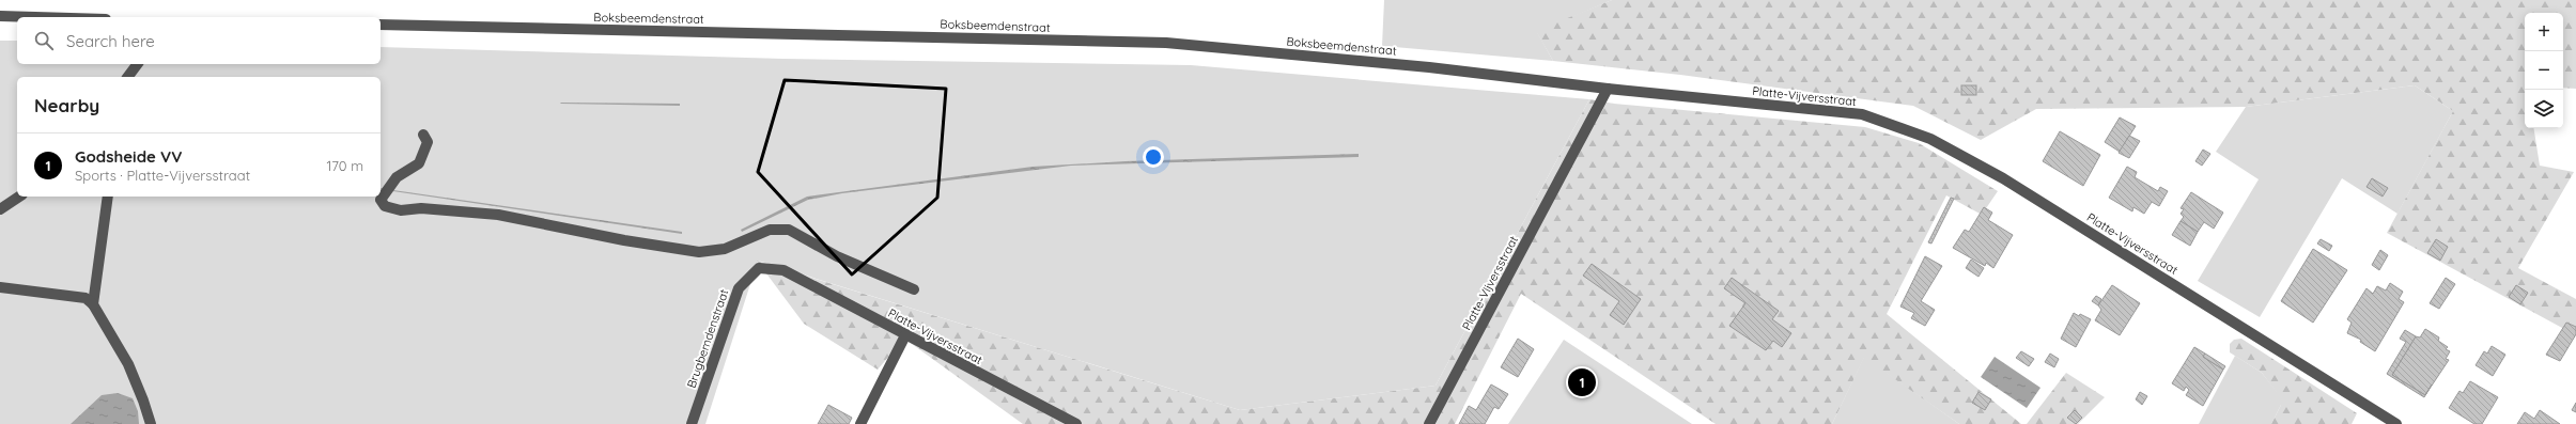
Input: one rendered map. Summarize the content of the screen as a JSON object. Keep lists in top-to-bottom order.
{
  "streets": {
    "street": ["Boksbeemdenstraat", "Platte-Vijversstraat", "Brugbemdenstraat"]
  },
  "crossings": [
    ["Boksbeemdenstraat", "Platte-Vijversstraat"],
    ["Platte-Vijversstraat", "Brugbemdenstraat"]
  ],
  "page": {
    "map_buttons": ["+", "−"],
    "search": "Search here",
    "heading": "Nearby",
    "list": [
      {
        "mark": "1",
        "name": "Godsheide VV",
        "note": "Sports · Platte-Vijversstraat",
        "value": "170 m"
      }
    ],
    "pins": "1"
  }
}
